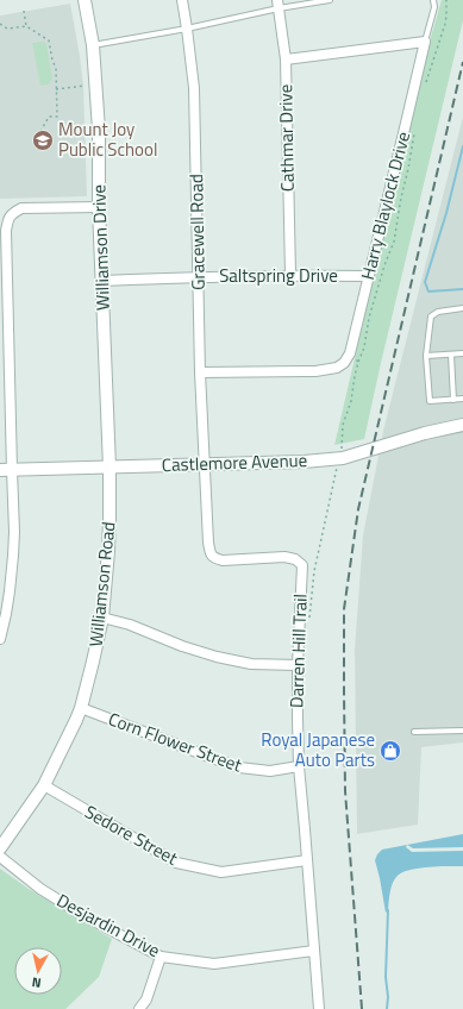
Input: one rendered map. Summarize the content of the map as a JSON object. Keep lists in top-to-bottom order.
{
  "streets": {
    "street": [
      "Cathmar Drive",
      "Harry Blaylock Drive",
      "Gracewell Road",
      "Williamson Drive",
      "Saltspring Drive",
      "Castlemore Avenue",
      "Williamson Road",
      "Darren Hill Trail",
      "Corn Flower Street",
      "Sedore Street",
      "Desjardin Drive"
    ]
  },
  "crossings": [
    ["Cathmar Drive", "Saltspring Drive"],
    ["Harry Blaylock Drive", "Saltspring Drive"],
    ["Gracewell Road", "Saltspring Drive"],
    ["Gracewell Road", "Castlemore Avenue"],
    ["Gracewell Road", "Darren Hill Trail"],
    ["Williamson Drive", "Saltspring Drive"],
    ["Williamson Drive", "Castlemore Avenue"],
    ["Williamson Drive", "Williamson Road"],
    ["Castlemore Avenue", "Williamson Road"],
    ["Castlemore Avenue", "Darren Hill Trail"],
    ["Williamson Road", "Corn Flower Street"],
    ["Williamson Road", "Sedore Street"],
    ["Darren Hill Trail", "Corn Flower Street"],
    ["Darren Hill Trail", "Sedore Street"],
    ["Darren Hill Trail", "Desjardin Drive"]
  ],
  "places": {
    "school or university": ["Mount Joy Public School"],
    "shop": ["Royal Japanese Auto Parts"]
  },
  "north": "bottom"
}
